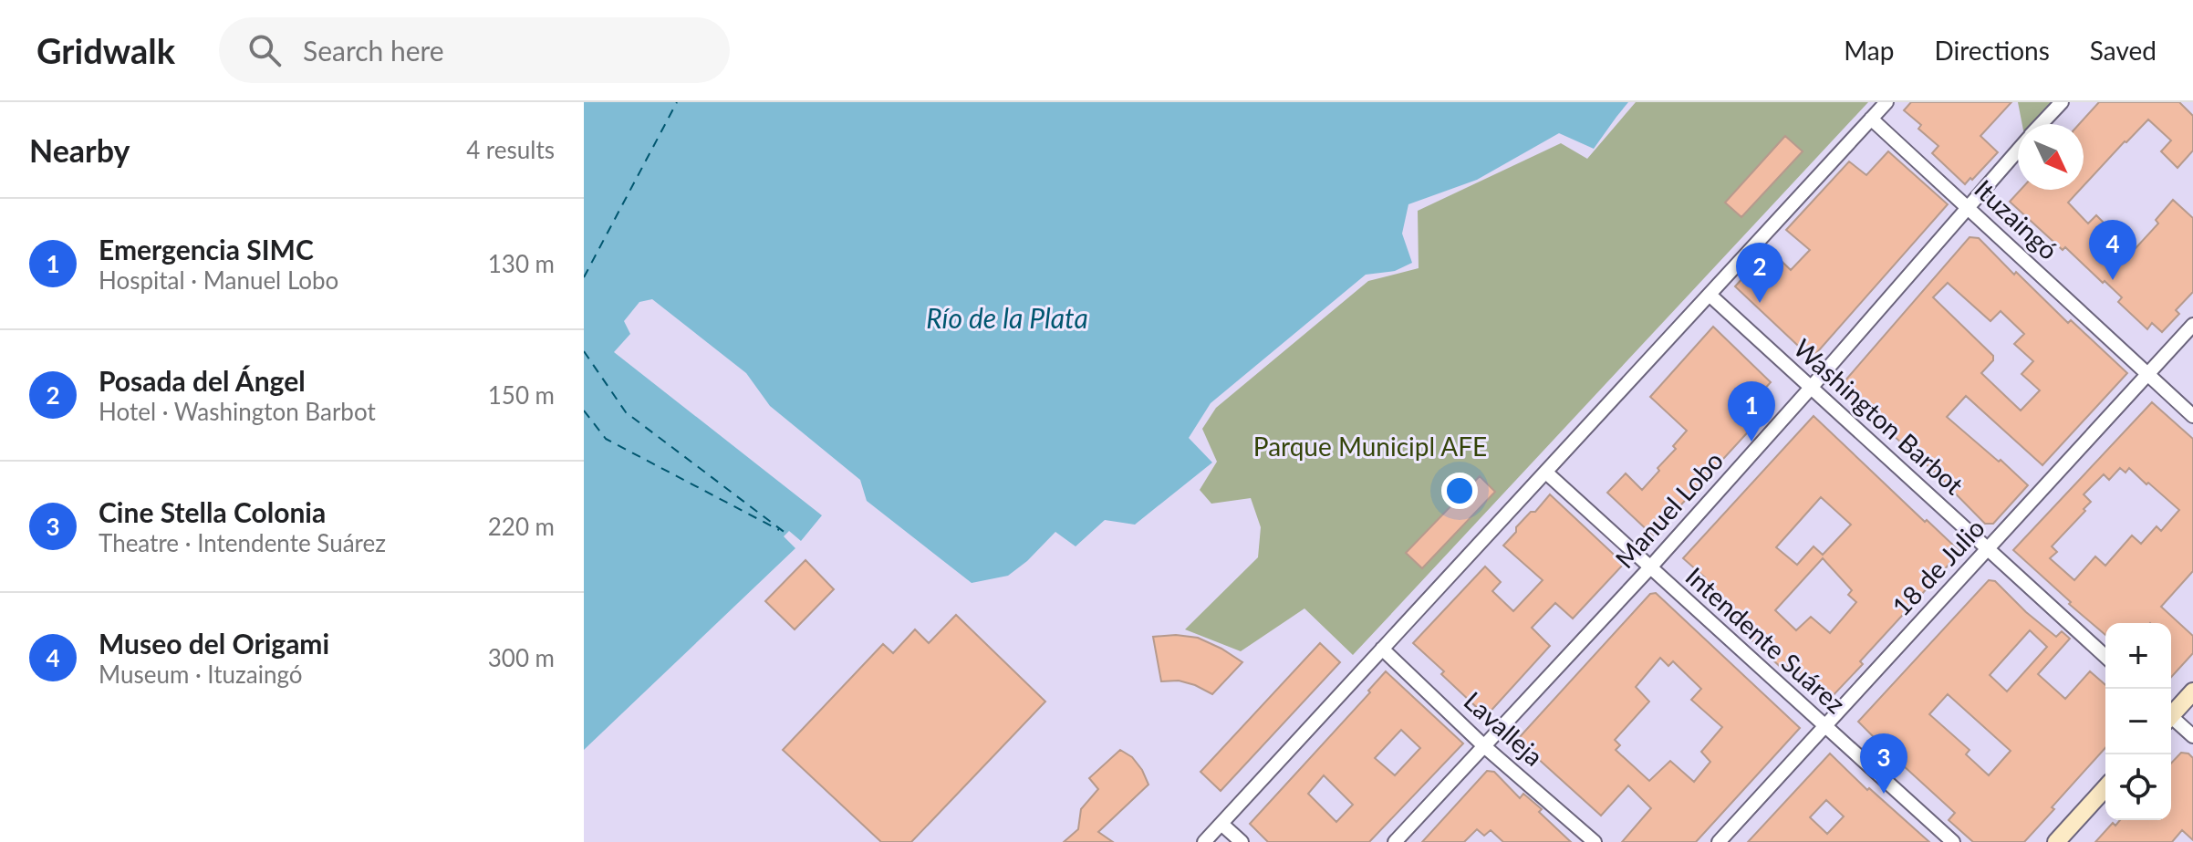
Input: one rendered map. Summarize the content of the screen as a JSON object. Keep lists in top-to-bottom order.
{
  "streets": {
    "street": [
      "Ituzaingó",
      "Washington Barbot",
      "Manuel Lobo",
      "18 de Julio",
      "Intendente Suárez",
      "Lavalleja"
    ]
  },
  "crossings": [
    ["Ituzaingó", "Manuel Lobo"],
    ["Ituzaingó", "18 de Julio"],
    ["Washington Barbot", "Manuel Lobo"],
    ["Washington Barbot", "18 de Julio"],
    ["Manuel Lobo", "Intendente Suárez"],
    ["Manuel Lobo", "Lavalleja"],
    ["18 de Julio", "Intendente Suárez"]
  ],
  "water": ["Río de la Plata"],
  "parks": ["Parque Municipl AFE"],
  "north": "bottom right",
  "page": {
    "header": "Gridwalk",
    "search": "Search here",
    "nav": ["Map", "Directions", "Saved"],
    "heading": ["Nearby", "4 results"],
    "list": [
      {
        "mark": "1",
        "name": "Emergencia SIMC",
        "note": "Hospital · Manuel Lobo",
        "value": "130 m"
      },
      {
        "mark": "2",
        "name": "Posada del Ángel",
        "note": "Hotel · Washington Barbot",
        "value": "150 m"
      },
      {
        "mark": "3",
        "name": "Cine Stella Colonia",
        "note": "Theatre · Intendente Suárez",
        "value": "220 m"
      },
      {
        "mark": "4",
        "name": "Museo del Origami",
        "note": "Museum · Ituzaingó",
        "value": "300 m"
      }
    ],
    "pins": [
      "4",
      "2",
      "1",
      "3"
    ],
    "map_buttons": ["+", "−"]
  }
}
